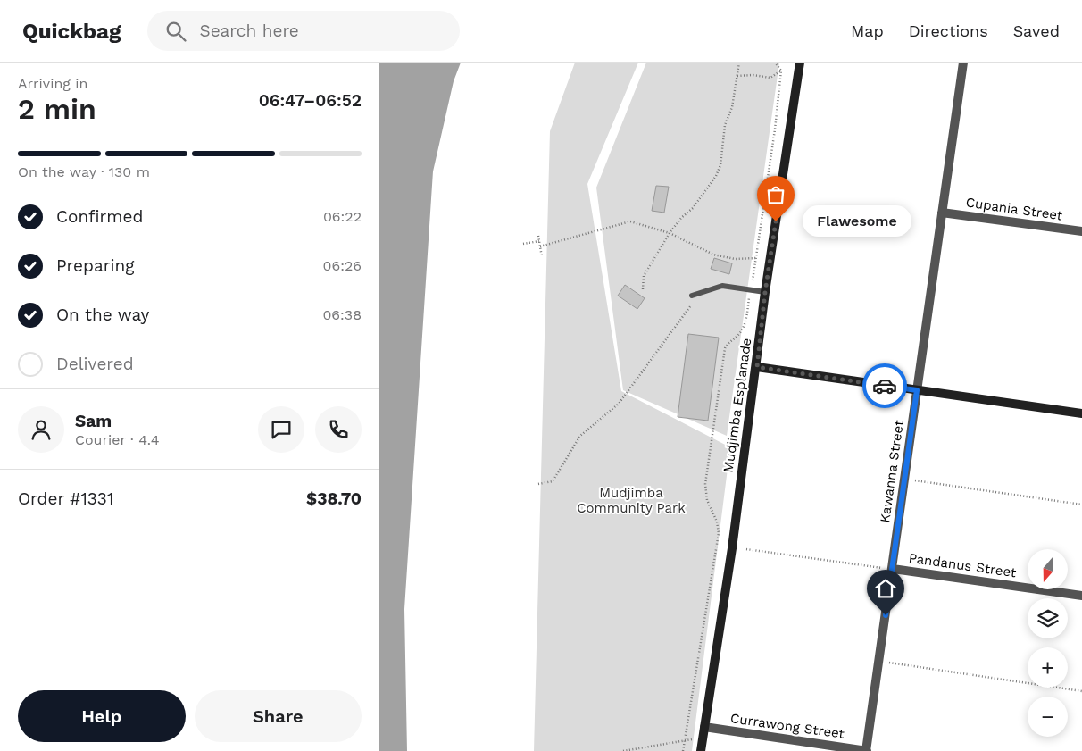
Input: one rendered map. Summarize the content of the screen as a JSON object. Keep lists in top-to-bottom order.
{
  "streets": {
    "street": [
      "Cupania Street",
      "Mudjimba Esplanade",
      "Kawanna Street",
      "Pandanus Street",
      "Currawong Street"
    ]
  },
  "crossings": [
    ["Cupania Street", "Kawanna Street"],
    ["Mudjimba Esplanade", "Currawong Street"],
    ["Kawanna Street", "Pandanus Street"],
    ["Kawanna Street", "Currawong Street"]
  ],
  "parks": ["Mudjimba Community Park"],
  "places": ["Flawesome"],
  "north": "bottom",
  "page": {
    "header": "Quickbag",
    "search": "Search here",
    "nav": ["Map", "Directions", "Saved"],
    "heading": ["2 min", "Arriving in", "06:47–06:52"],
    "panel": [
      "Sam",
      "Courier · 4.4",
      "Order #1331",
      "$38.70"
    ],
    "bar": "On the way · 130 m",
    "list": [
      ["Confirmed", "06:22"],
      ["Preparing", "06:26"],
      ["On the way", "06:38"],
      "Delivered"
    ],
    "bubble": "Flawesome",
    "map_buttons": ["+", "−"],
    "buttons": ["Help", "Share"]
  }
}
